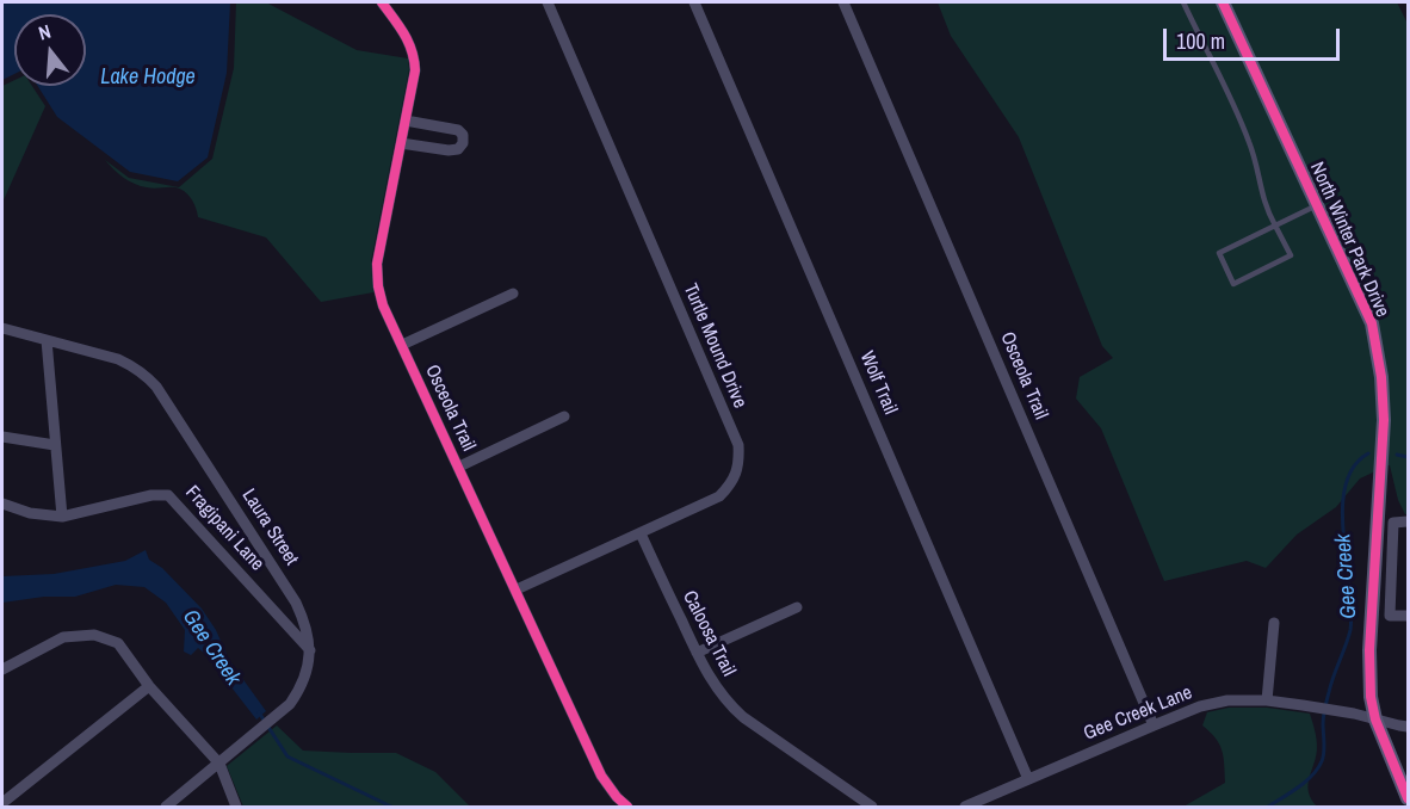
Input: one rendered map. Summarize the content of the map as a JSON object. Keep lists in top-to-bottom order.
{
  "streets": {
    "street": [
      "North Winter Park Drive",
      "Turtle Mound Drive",
      "Osceola Trail",
      "Wolf Trail",
      "Laura Street",
      "Fragipani Lane",
      "Caloosa Trail",
      "Gee Creek Lane"
    ]
  },
  "crossings": [
    ["North Winter Park Drive", "Gee Creek Lane"],
    ["Turtle Mound Drive", "Osceola Trail"],
    ["Turtle Mound Drive", "Caloosa Trail"],
    ["Osceola Trail", "Gee Creek Lane"],
    ["Wolf Trail", "Gee Creek Lane"],
    ["Laura Street", "Fragipani Lane"]
  ],
  "water": ["Lake Hodge", "Gee Creek"],
  "scale_bar": "100 m",
  "north": "top"
}
